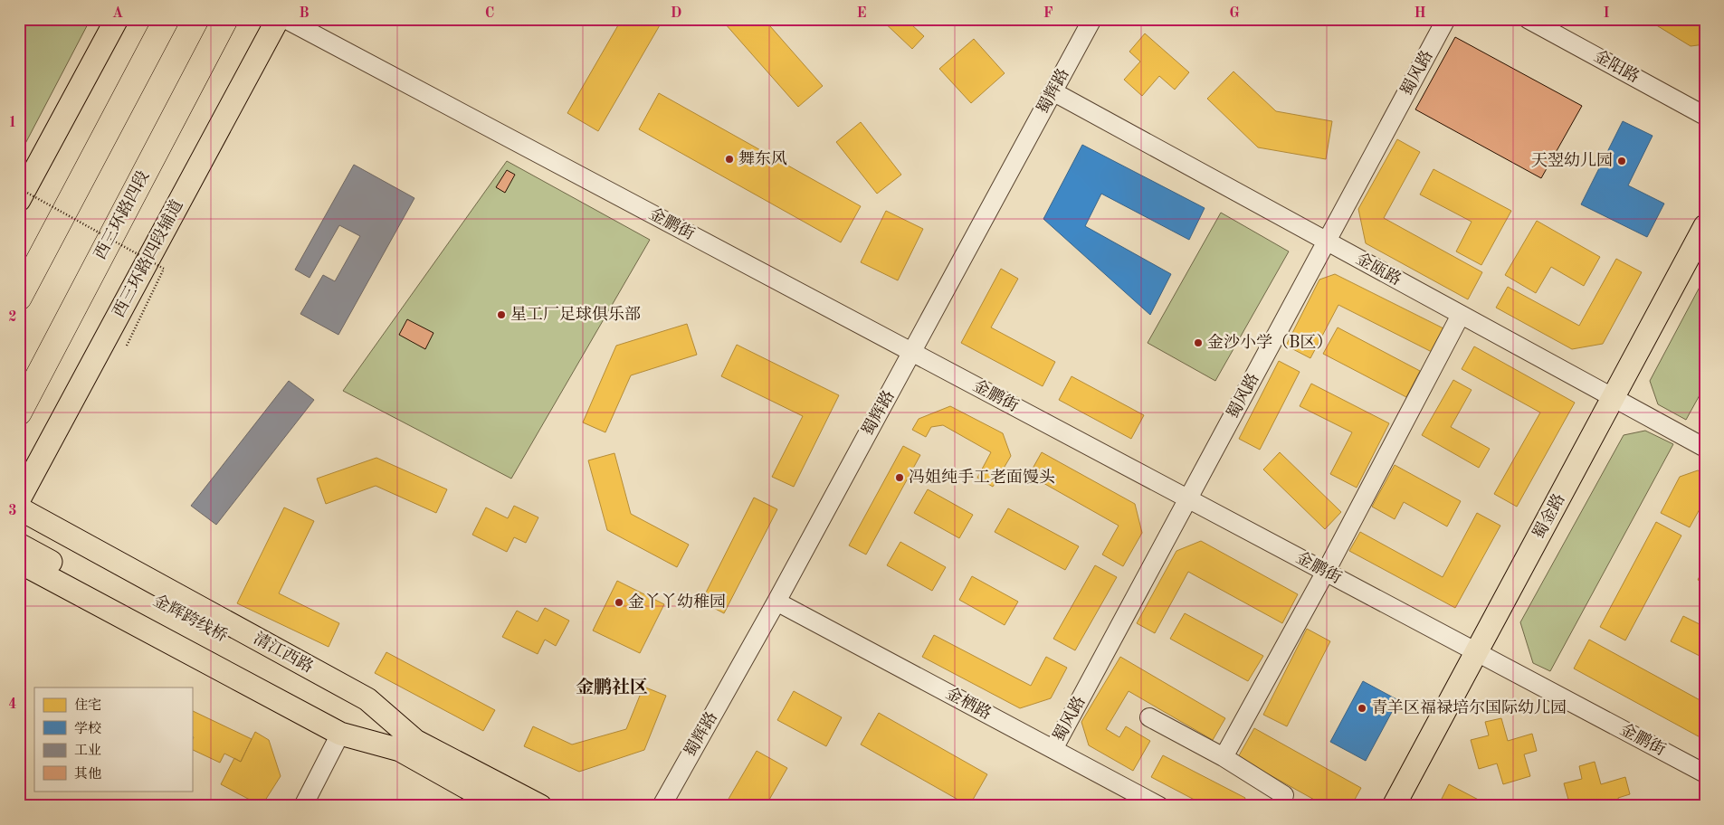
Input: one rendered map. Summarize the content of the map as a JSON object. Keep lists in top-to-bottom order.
{
  "streets": {
    "highway": ["西三环路四段"],
    "main road": [
      "西三环路四段辅道",
      "蜀金路",
      "金辉跨线桥",
      "清江西路"
    ],
    "street": [
      "金阳路",
      "蜀风路",
      "蜀辉路",
      "金鹏街",
      "金瓯路",
      "金栖路"
    ]
  },
  "crossings": [
    ["蜀风路", "金鹏街"],
    ["蜀风路", "金瓯路"],
    ["蜀风路", "金栖路"],
    ["蜀辉路", "金鹏街"],
    ["蜀辉路", "金瓯路"],
    ["蜀辉路", "金栖路"],
    ["金鹏街", "蜀金路"],
    ["金瓯路", "蜀金路"]
  ],
  "districts": ["金鹏社区"],
  "places": [
    "舞东风",
    "天翌幼儿园",
    "星工厂足球俱乐部",
    "金沙小学（B区）",
    "冯姐纯手工老面馒头",
    "金丫丫幼稚园",
    "青羊区福禄培尔国际幼儿园"
  ],
  "legend": [
    "住宅",
    "学校",
    "工业",
    "其他"
  ],
  "grid": {
    "columns": [
      "A",
      "B",
      "C",
      "D",
      "E",
      "F",
      "G",
      "H",
      "I"
    ],
    "rows": [
      "1",
      "2",
      "3",
      "4"
    ]
  }
}
